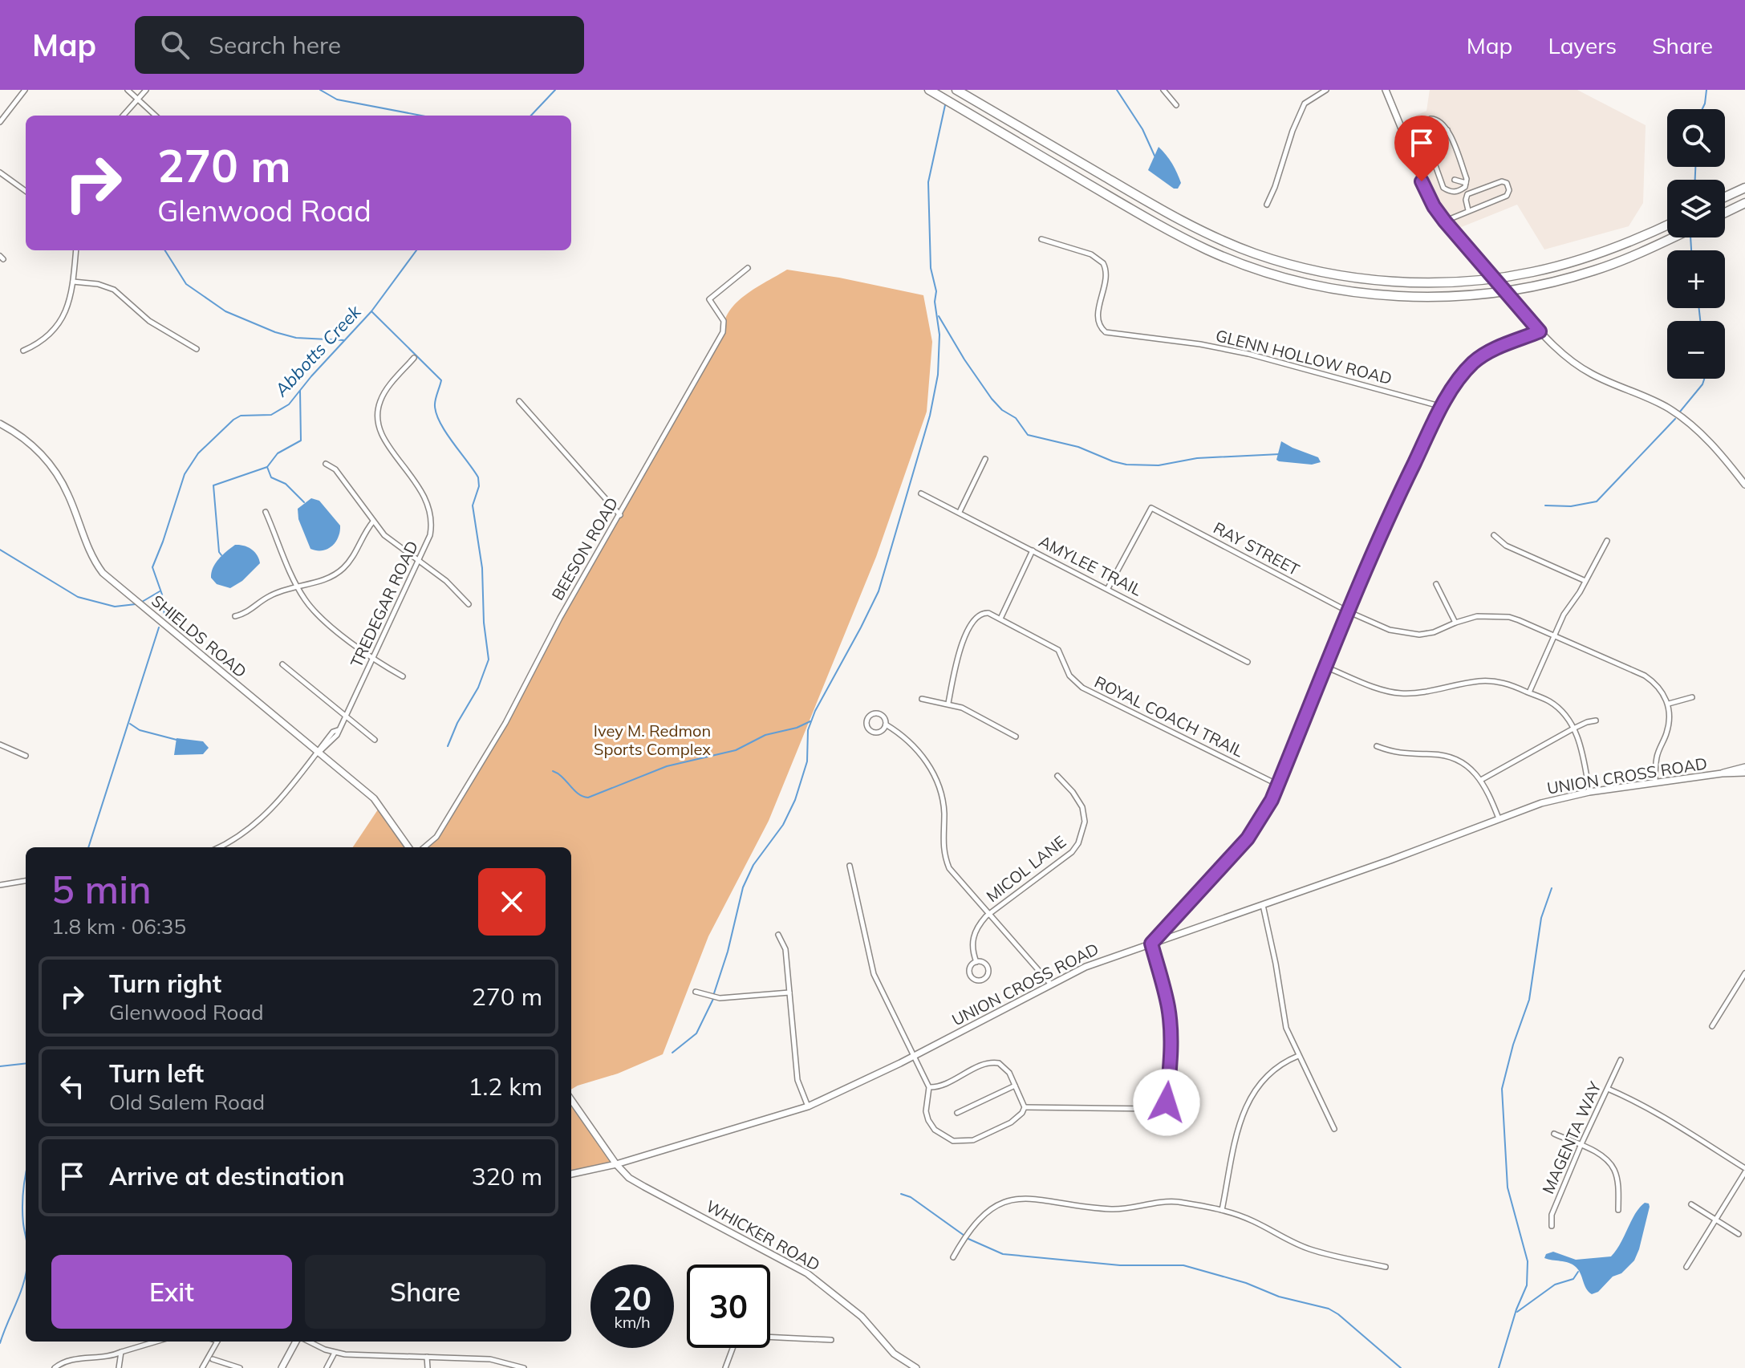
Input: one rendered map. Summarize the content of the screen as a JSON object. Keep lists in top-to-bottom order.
{
  "streets": {
    "street": [
      "GLENN HOLLOW ROAD",
      "BEESON ROAD",
      "RAY STREET",
      "AMYLEE TRAIL",
      "TREDEGAR ROAD",
      "SHIELDS ROAD",
      "ROYAL COACH TRAIL",
      "UNION CROSS ROAD",
      "MICOL LANE",
      "MAGENTA WAY",
      "WHICKER ROAD"
    ]
  },
  "crossings": [
    ["RAY STREET", "AMYLEE TRAIL"],
    ["TREDEGAR ROAD", "SHIELDS ROAD"],
    ["UNION CROSS ROAD", "WHICKER ROAD"]
  ],
  "water": ["Abbotts Creek"],
  "parks": ["Ivey M. Redmon Sports Complex"],
  "page": {
    "header": "Map",
    "search": "Search here",
    "nav": ["Map", "Layers", "Share"],
    "map_buttons": ["+", "−"],
    "turn": ["270 m", "Glenwood Road"],
    "heading": ["5 min", "1.8 km · 06:35"],
    "list": [
      {
        "name": "Turn right",
        "note": "Glenwood Road",
        "value": "270 m"
      },
      {
        "name": "Turn left",
        "note": "Old Salem Road",
        "value": "1.2 km"
      },
      {
        "name": "Arrive at destination",
        "value": "320 m"
      }
    ],
    "buttons": ["Exit", "Share"],
    "speed": "20 km/h",
    "limit": "30"
  }
}
